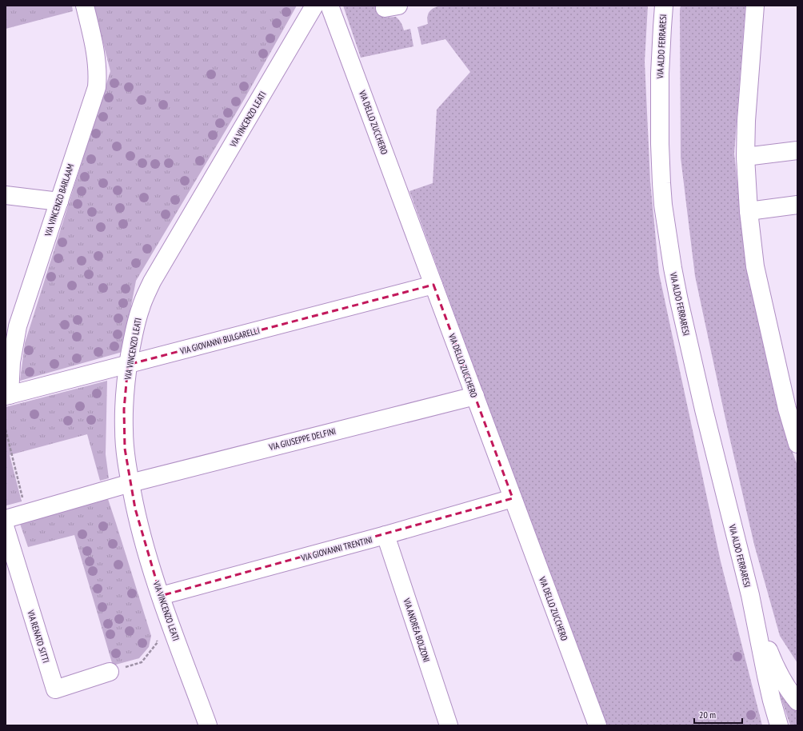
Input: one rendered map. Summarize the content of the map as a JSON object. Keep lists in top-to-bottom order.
{
  "streets": {
    "street": [
      "VIA ALDO FERRARESI",
      "VIA VINCENZO LEATI",
      "VIA DELLO ZUCCHERO",
      "VIA VINCENZO BARLAAM",
      "VIA GIOVANNI BULGARELLI",
      "VIA GIUSEPPE DELFINI",
      "VIA GIOVANNI TRENTINI",
      "VIA ANDREA BOLZONI",
      "VIA RENATO SITTI"
    ]
  },
  "crossings": [
    ["VIA VINCENZO LEATI", "VIA GIOVANNI BULGARELLI"],
    ["VIA VINCENZO LEATI", "VIA GIUSEPPE DELFINI"],
    ["VIA VINCENZO LEATI", "VIA GIOVANNI TRENTINI"],
    ["VIA DELLO ZUCCHERO", "VIA GIOVANNI BULGARELLI"],
    ["VIA DELLO ZUCCHERO", "VIA GIUSEPPE DELFINI"],
    ["VIA DELLO ZUCCHERO", "VIA GIOVANNI TRENTINI"],
    ["VIA VINCENZO BARLAAM", "VIA GIOVANNI BULGARELLI"],
    ["VIA GIOVANNI TRENTINI", "VIA ANDREA BOLZONI"]
  ],
  "scale_bar": "20 m"
}
